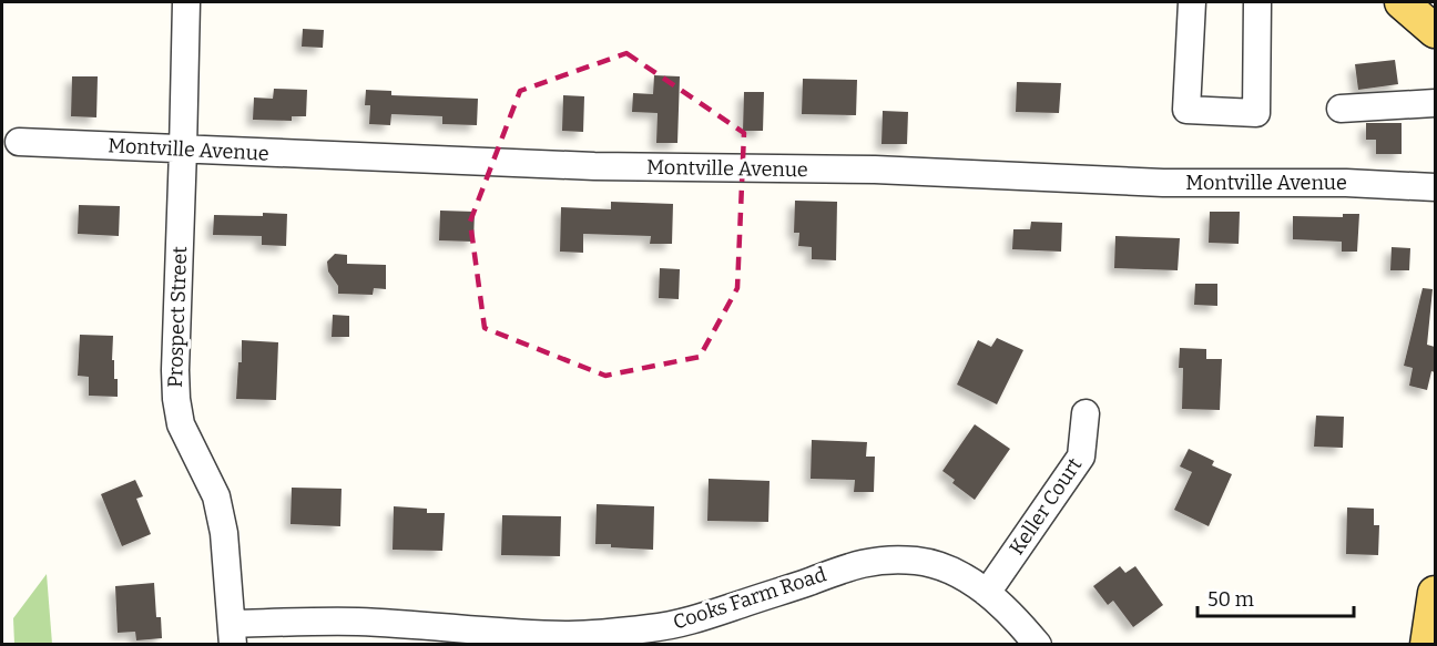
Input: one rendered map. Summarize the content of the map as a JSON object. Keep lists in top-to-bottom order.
{
  "streets": {
    "street": [
      "Montville Avenue",
      "Prospect Street",
      "Keller Court",
      "Cooks Farm Road"
    ]
  },
  "crossings": [
    ["Montville Avenue", "Prospect Street"],
    ["Prospect Street", "Cooks Farm Road"],
    ["Keller Court", "Cooks Farm Road"]
  ],
  "scale_bar": "50 m"
}
